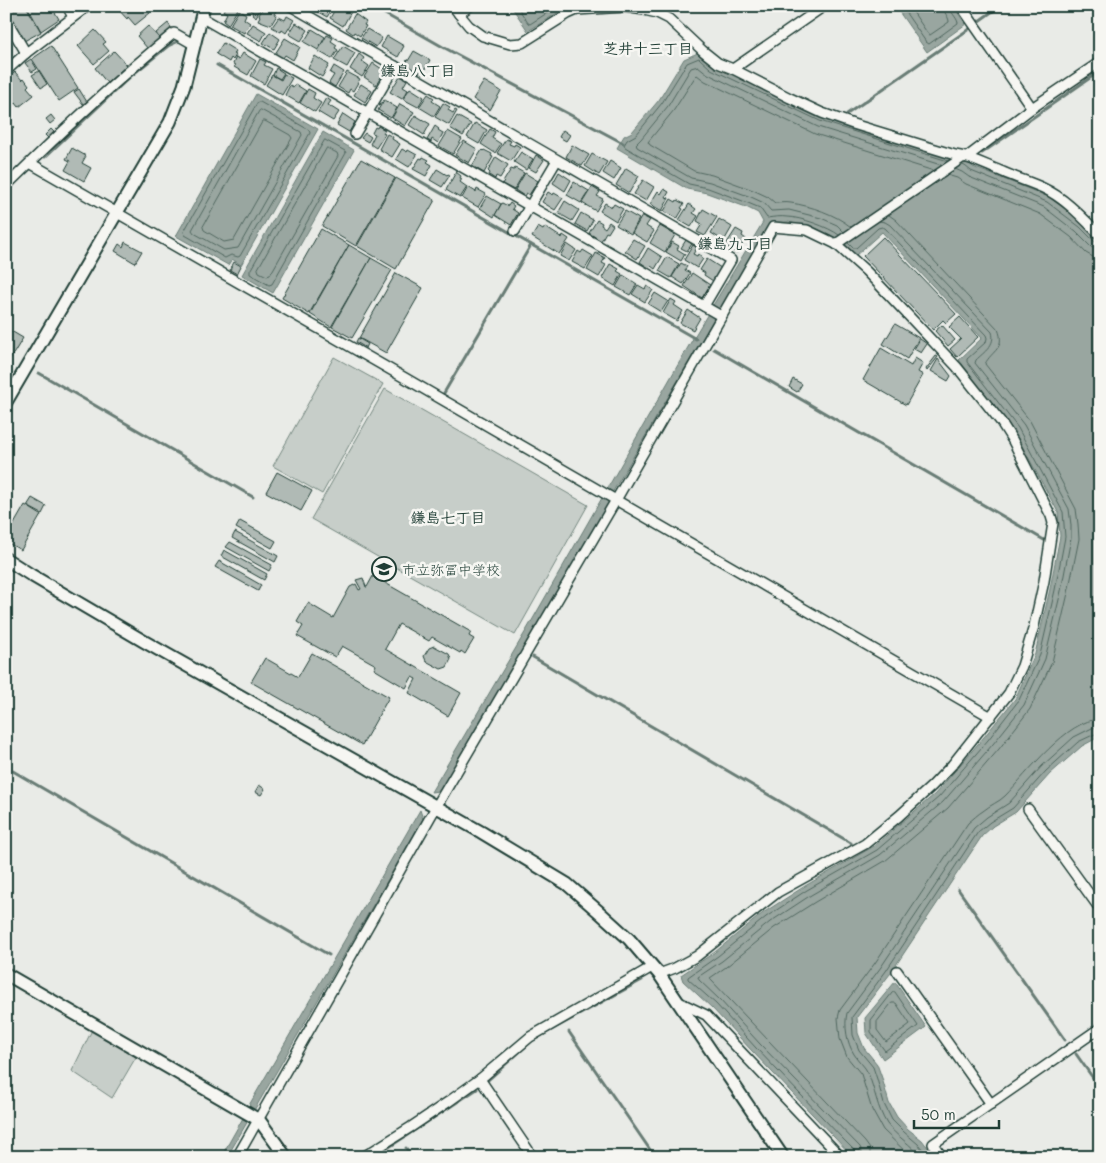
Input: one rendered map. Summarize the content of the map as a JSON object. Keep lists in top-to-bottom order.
{
  "districts": [
    "芝井十三丁目",
    "鎌島八丁目",
    "鎌島九丁目",
    "鎌島七丁目"
  ],
  "places": {
    "school or university": ["市立弥冨中学校"]
  },
  "scale_bar": "50 m"
}
